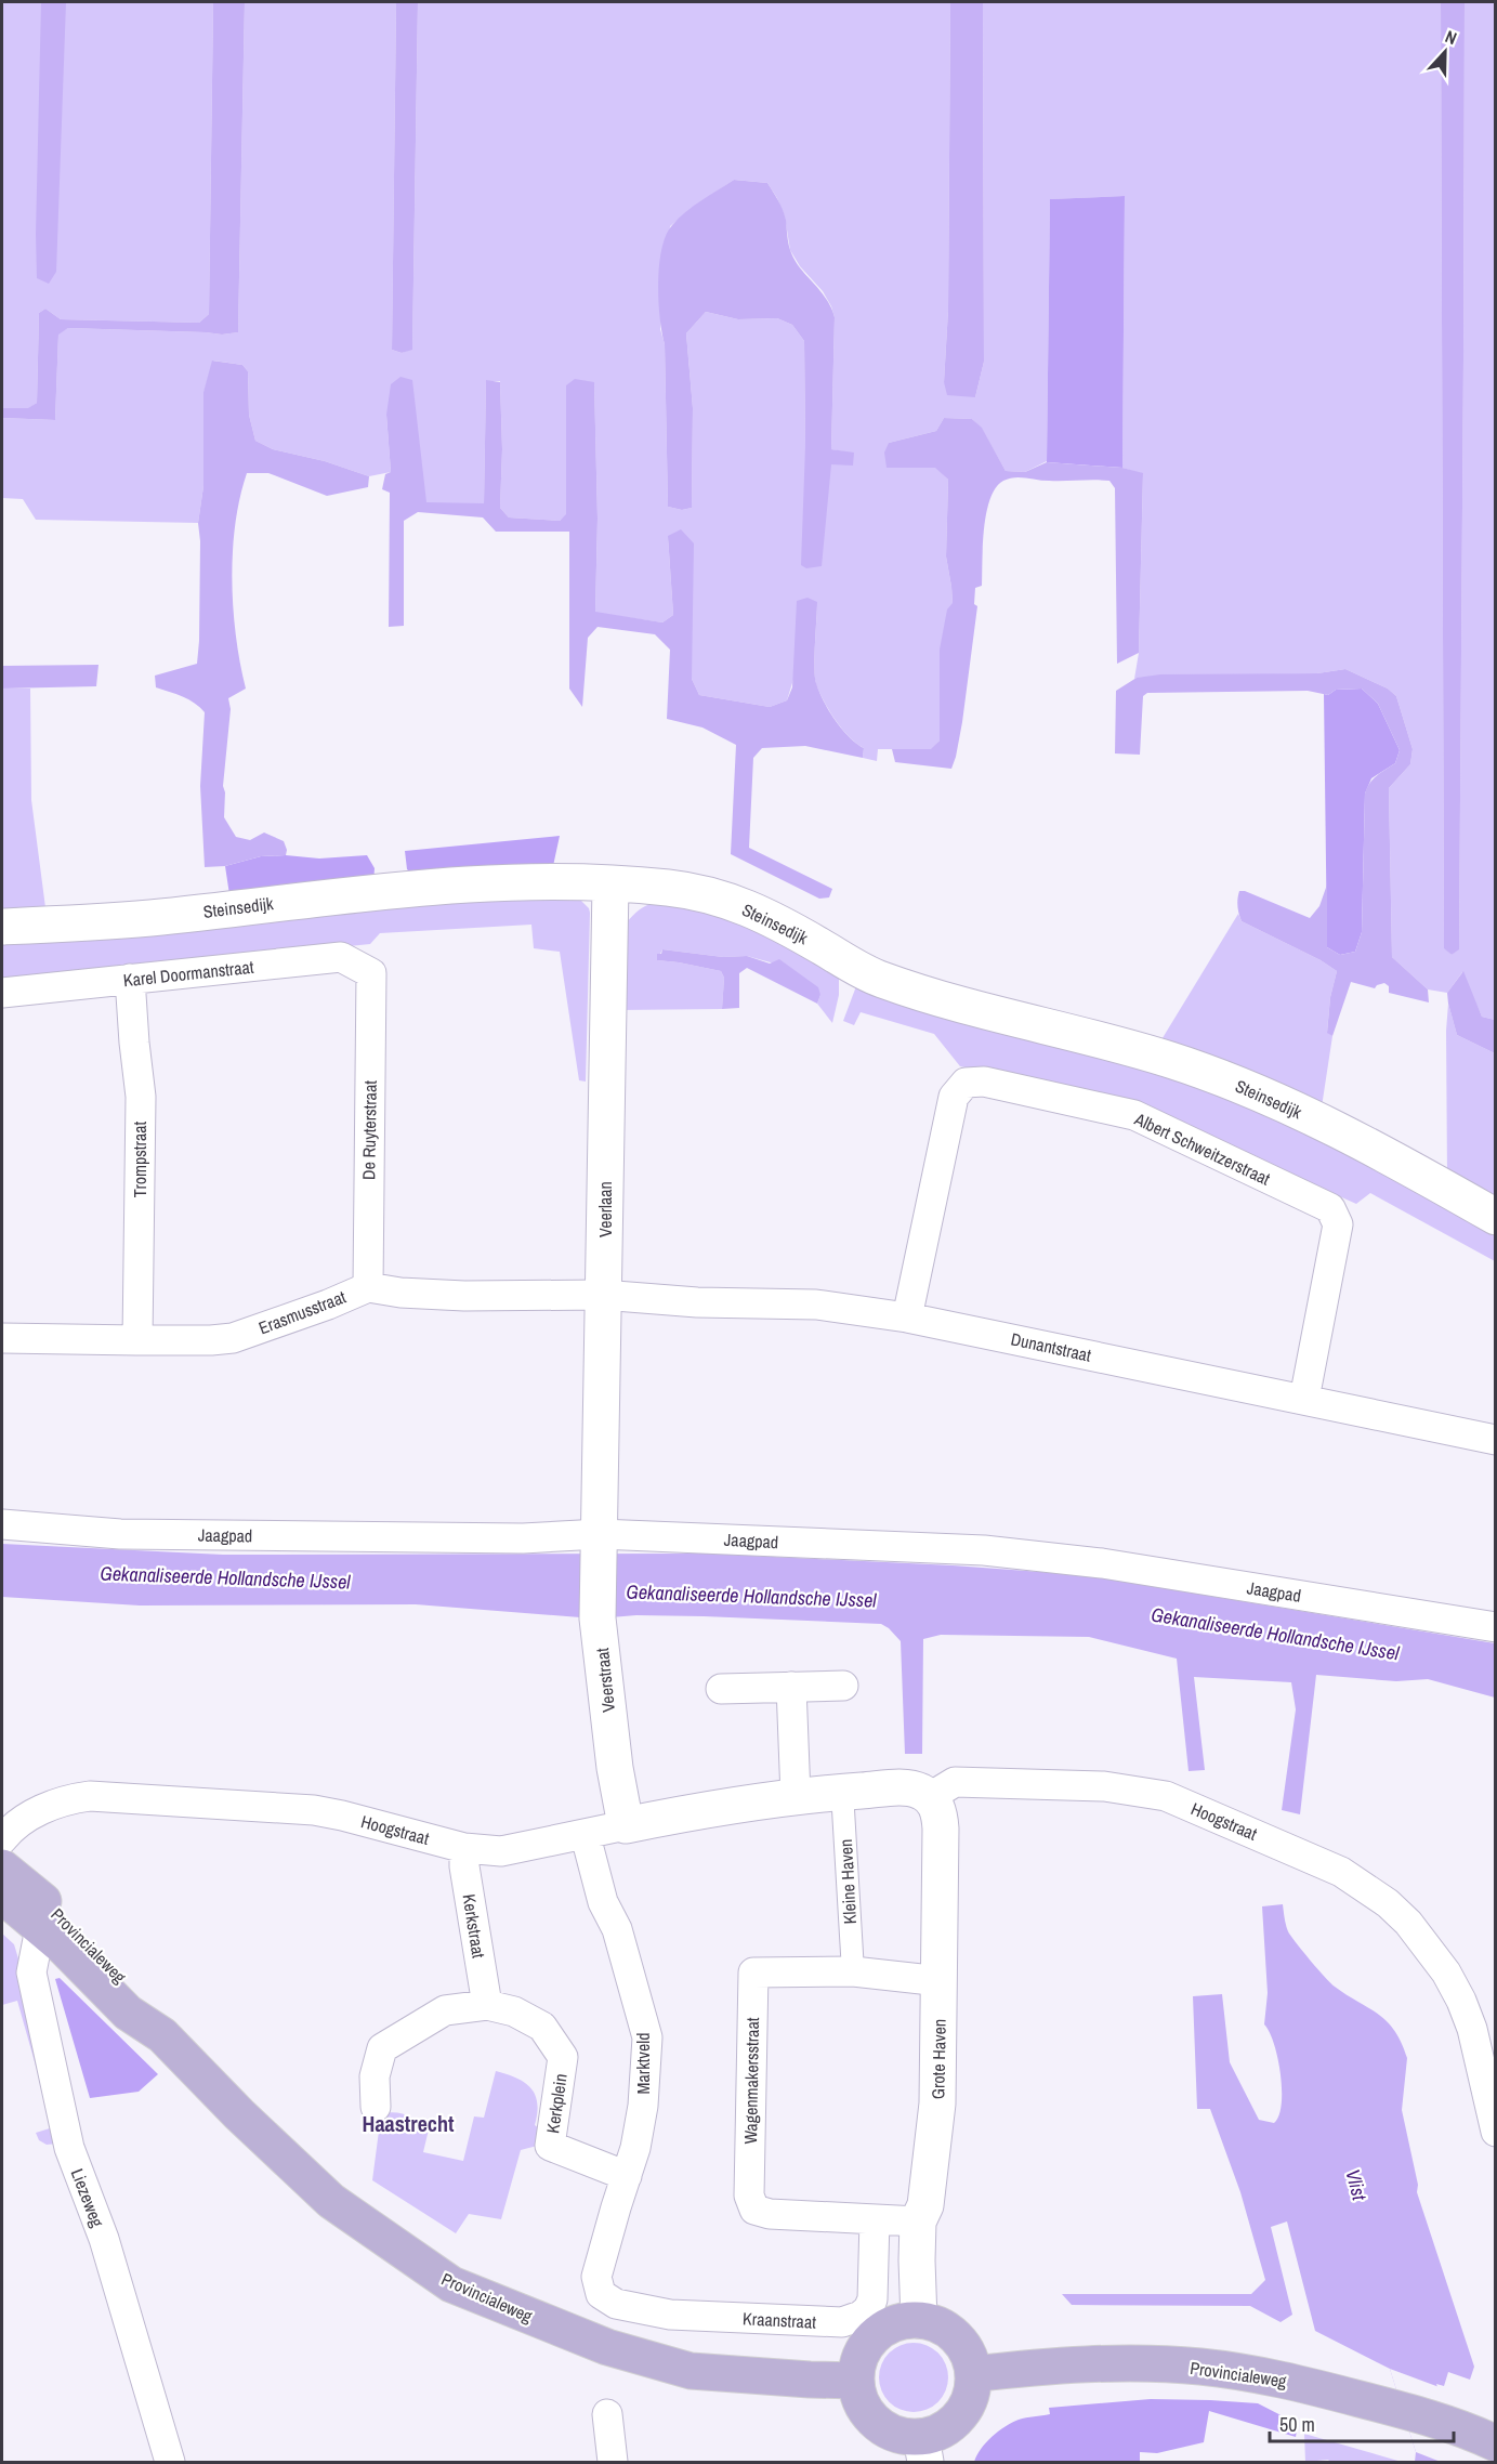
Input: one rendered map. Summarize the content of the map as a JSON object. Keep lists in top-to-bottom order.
{
  "streets": {
    "main road": ["Provincialeweg"],
    "street": [
      "Steinsedijk",
      "Karel Doormanstraat",
      "De Ruyterstraat",
      "Albert Schweitzerstraat",
      "Trompstraat",
      "Veerlaan",
      "Erasmusstraat",
      "Dunantstraat",
      "Jaagpad",
      "Veerstraat",
      "Hoogstraat",
      "Kleine Haven",
      "Kerkstraat",
      "Grote Haven",
      "Marktveld",
      "Wagenmakersstraat",
      "Kerkplein",
      "Liezeweg",
      "Kraanstraat"
    ]
  },
  "crossings": [
    ["Steinsedijk", "Veerlaan"],
    ["Karel Doormanstraat", "De Ruyterstraat"],
    ["Karel Doormanstraat", "Trompstraat"],
    ["De Ruyterstraat", "Erasmusstraat"],
    ["Albert Schweitzerstraat", "Dunantstraat"],
    ["Trompstraat", "Erasmusstraat"],
    ["Veerlaan", "Erasmusstraat"],
    ["Veerlaan", "Dunantstraat"],
    ["Veerlaan", "Jaagpad"],
    ["Veerlaan", "Veerstraat"],
    ["Erasmusstraat", "Dunantstraat"],
    ["Jaagpad", "Veerstraat"],
    ["Veerstraat", "Hoogstraat"],
    ["Hoogstraat", "Kleine Haven"],
    ["Hoogstraat", "Kerkstraat"],
    ["Hoogstraat", "Grote Haven"],
    ["Hoogstraat", "Marktveld"],
    ["Kleine Haven", "Wagenmakersstraat"],
    ["Kerkstraat", "Kerkplein"],
    ["Provincialeweg", "Grote Haven"],
    ["Provincialeweg", "Liezeweg"],
    ["Grote Haven", "Wagenmakersstraat"],
    ["Marktveld", "Kerkplein"],
    ["Marktveld", "Kraanstraat"],
    ["Wagenmakersstraat", "Kraanstraat"]
  ],
  "districts": ["Haastrecht"],
  "water": ["Gekanaliseerde Hollandsche IJssel", "Vlist"],
  "scale_bar": "50 m",
  "north": "top"
}
